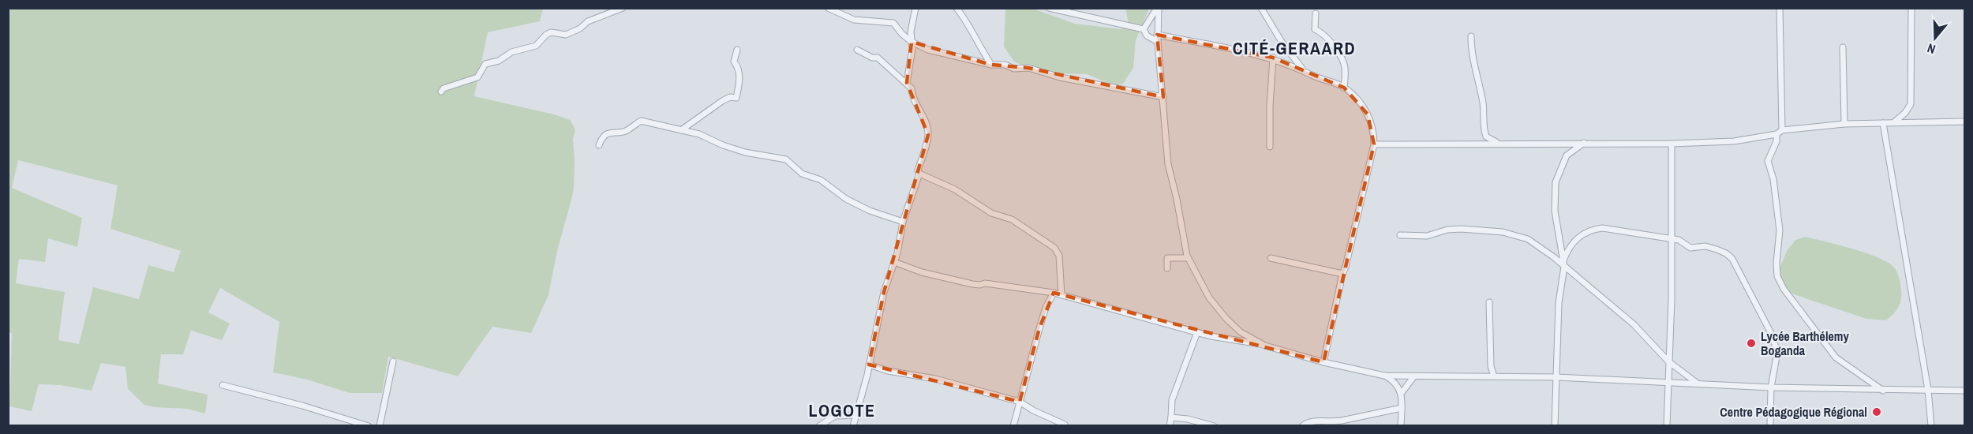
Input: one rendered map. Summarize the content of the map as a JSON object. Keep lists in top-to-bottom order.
{
  "districts": ["CITÉ-GERAARD", "LOGOTE"],
  "places": ["Lycée Barthélemy Boganda", "Centre Pédagogique Régional"],
  "north": "bottom"
}
